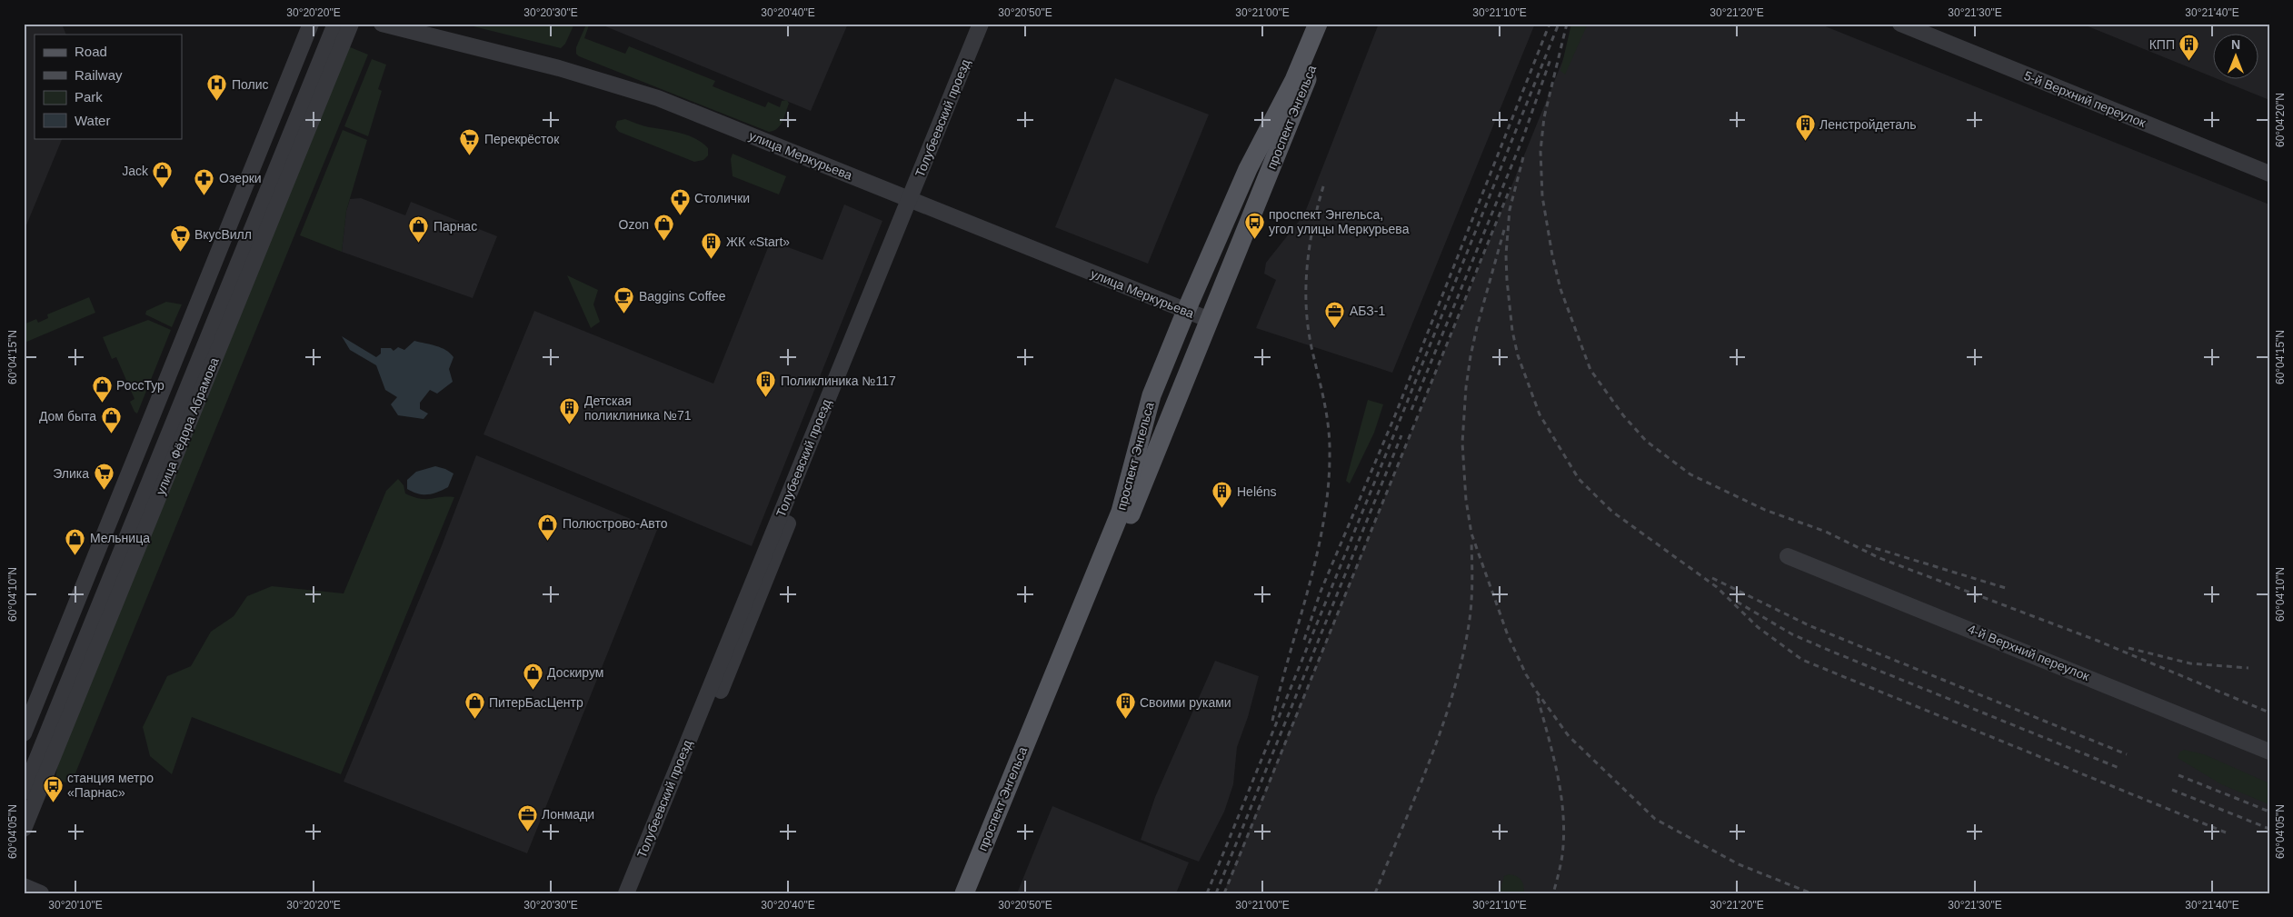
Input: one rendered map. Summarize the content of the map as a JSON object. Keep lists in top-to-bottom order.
{
  "streets": {
    "main road": ["проспект Энгельса"],
    "street": [
      "5-й Верхний переулок",
      "Толубеевский проезд",
      "улица Меркурьева",
      "улица Фёдора Абрамова",
      "4-й Верхний переулок"
    ]
  },
  "crossings": [
    ["проспект Энгельса", "улица Меркурьева"],
    ["Толубеевский проезд", "улица Меркурьева"]
  ],
  "places": {
    "building": [
      "КПП",
      "Ленстройдеталь",
      "ЖК «Start»",
      "Поликлиника №117",
      "Детская поликлиника №71",
      "Heléns",
      "Своими руками"
    ],
    "hospital": ["Полис"],
    "supermarket": ["Перекрёсток", "ВкусВилл", "Элика"],
    "shop": [
      "Jack",
      "Ozon",
      "Парнас",
      "РоссТур",
      "Дом быта",
      "Полюстрово-Авто",
      "Мельница",
      "Доскирум",
      "ПитерБасЦентр"
    ],
    "pharmacy": ["Озерки", "Столички"],
    "bus stop": ["проспект Энгельса, угол улицы Меркурьева", "станция метро «Парнас»"],
    "cafe": ["Baggins Coffee"],
    "office": ["АБЗ-1", "Лонмади"]
  },
  "legend": [
    "Road",
    "Railway",
    "Park",
    "Water"
  ],
  "north": "top",
  "coordinates": [
    "30°20'20\"E",
    "30°20'30\"E",
    "30°20'40\"E",
    "30°20'50\"E",
    "30°21'00\"E",
    "30°21'10\"E",
    "30°21'20\"E",
    "30°21'30\"E",
    "30°21'40\"E",
    "60°04'20\"N",
    "60°04'15\"N",
    "60°04'10\"N",
    "60°04'05\"N",
    "30°20'10\"E"
  ]
}
